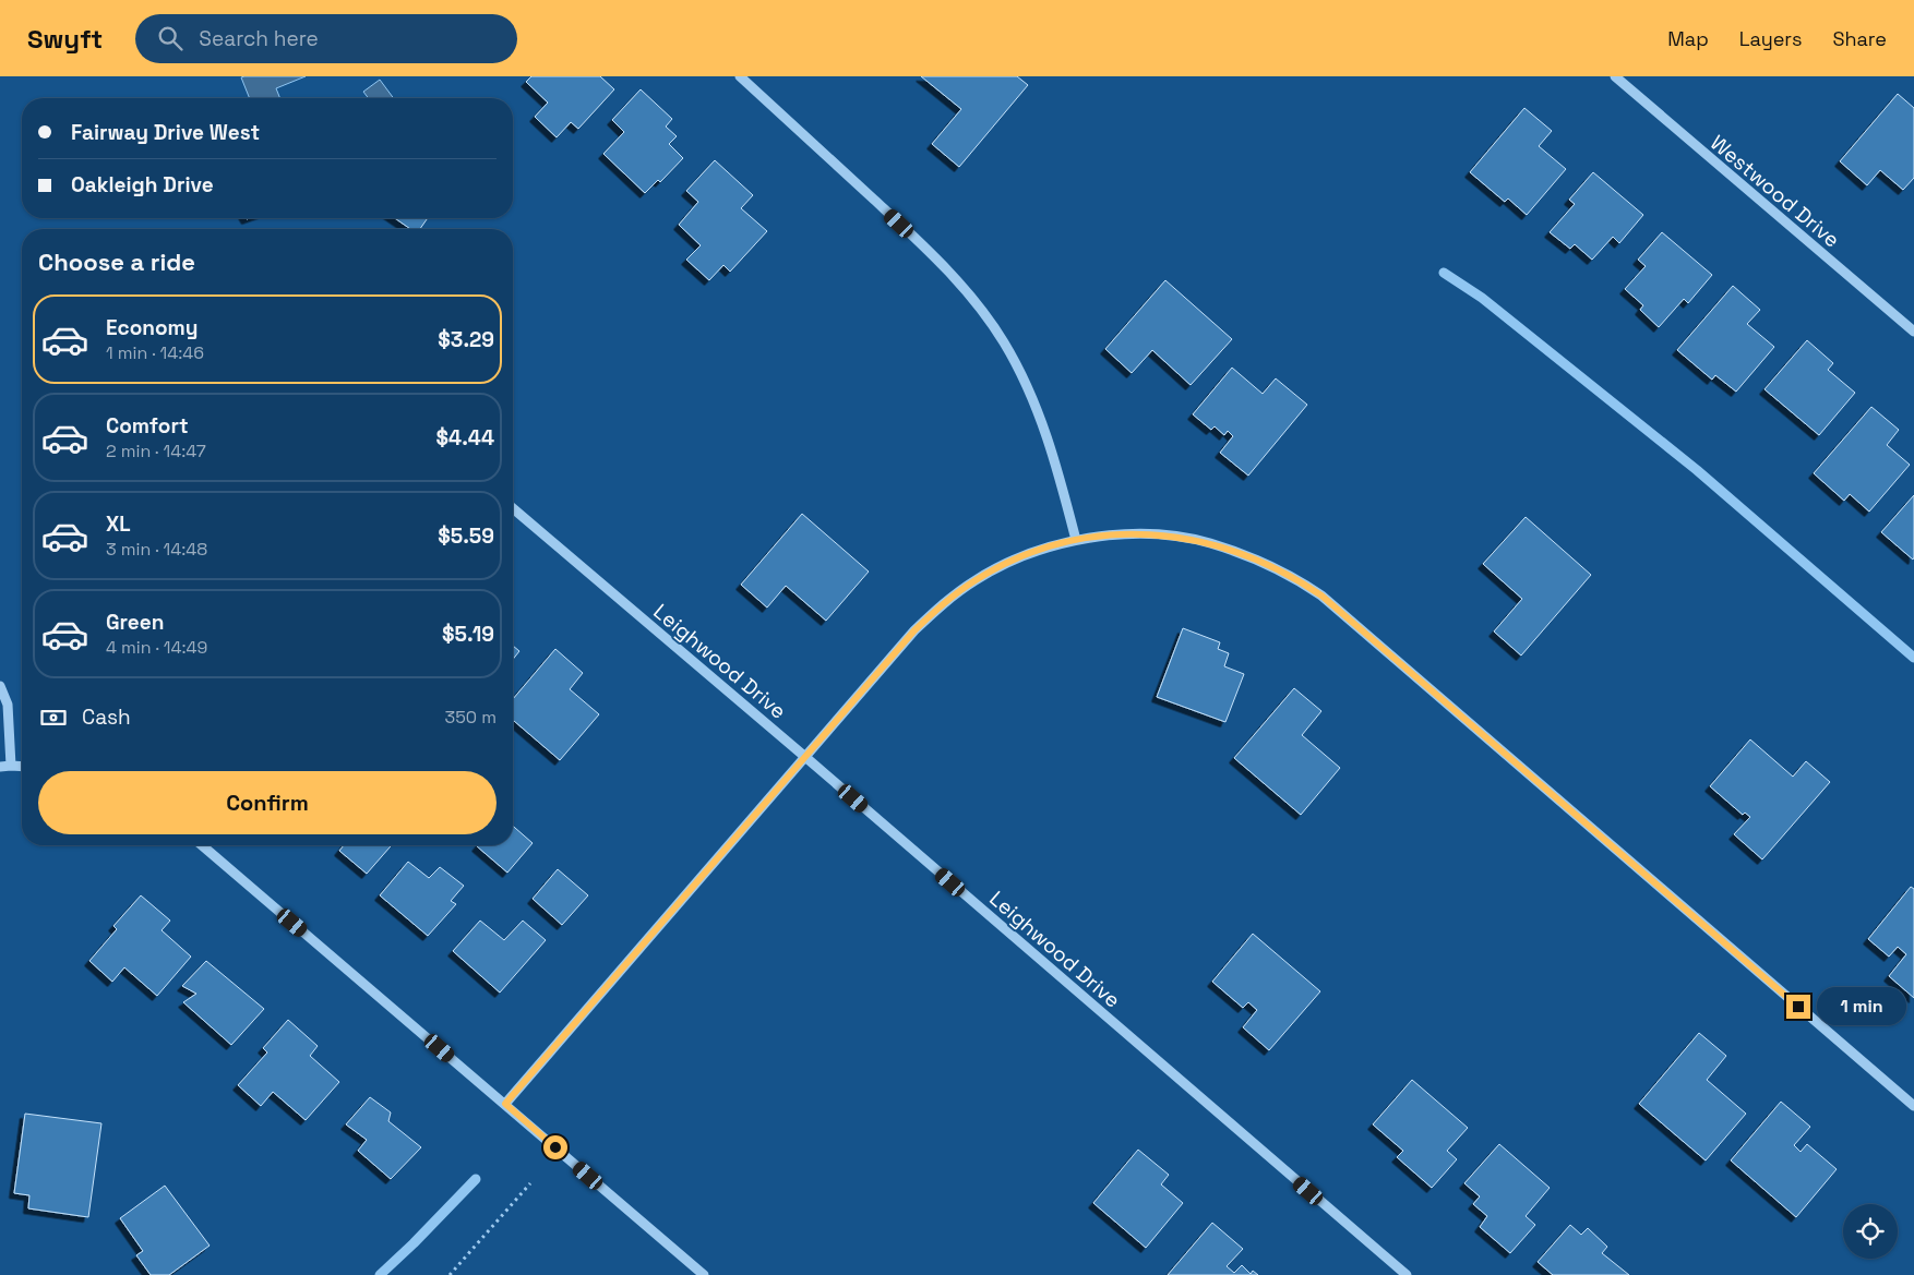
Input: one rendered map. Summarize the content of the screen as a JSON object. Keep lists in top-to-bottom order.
{
  "streets": {
    "street": ["Westwood Drive", "Leighwood Drive"]
  },
  "page": {
    "header": "Swyft",
    "search": "Search here",
    "nav": ["Map", "Layers", "Share"],
    "banner": ["Fairway Drive West", "Oakleigh Drive"],
    "heading": "Choose a ride",
    "list": [
      {
        "name": "Economy",
        "note": "1 min · 14:46",
        "value": "$3.29"
      },
      {
        "name": "Comfort",
        "note": "2 min · 14:47",
        "value": "$4.44"
      },
      {
        "name": "XL",
        "note": "3 min · 14:48",
        "value": "$5.59"
      },
      {
        "name": "Green",
        "note": "4 min · 14:49",
        "value": "$5.19"
      }
    ],
    "pay": ["Cash", "350 m"],
    "buttons": "Confirm",
    "bubble": "1 min"
  }
}
